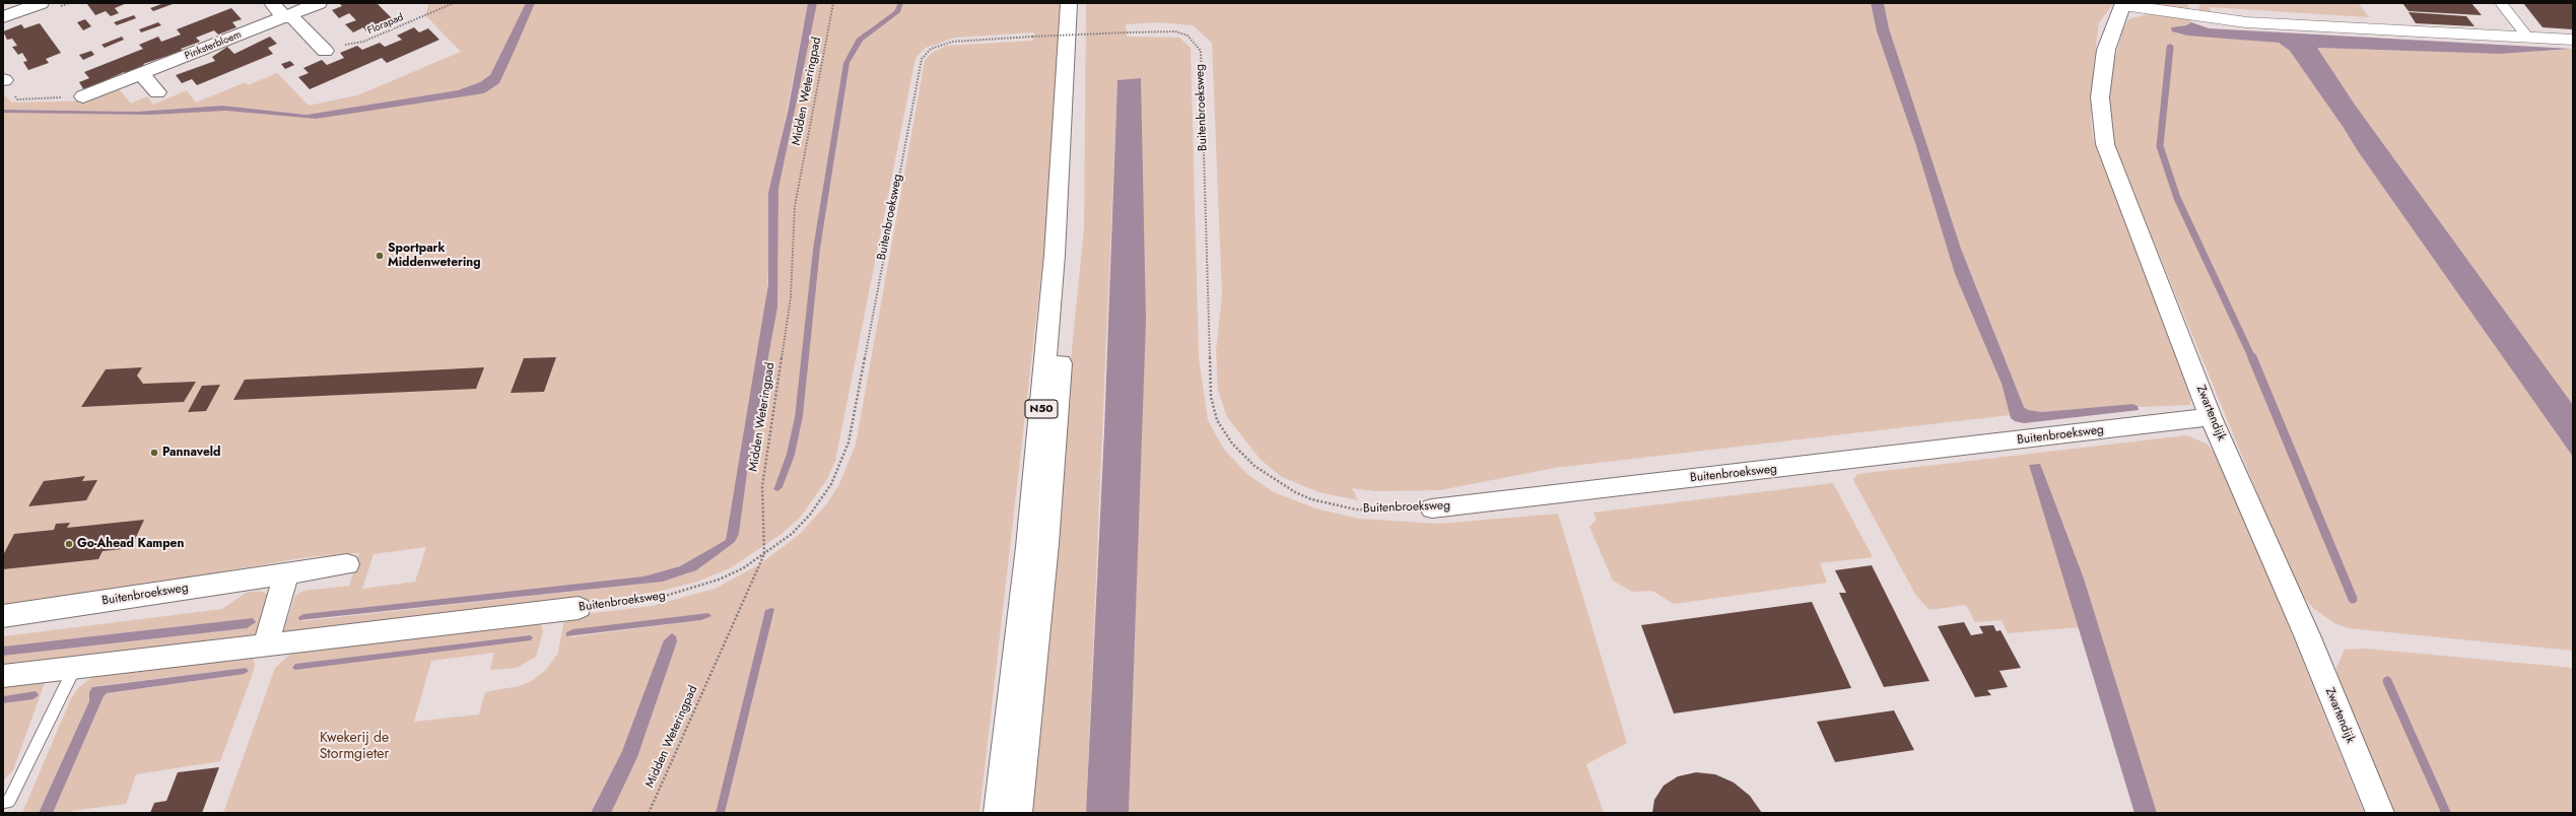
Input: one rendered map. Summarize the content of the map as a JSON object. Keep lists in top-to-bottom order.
{
  "streets": {
    "main road": [
      "Pinksterbloem",
      "Buitenbroeksweg",
      "N50",
      "Zwartendijk"
    ],
    "path": ["Florapad", "Midden Weteringpad"]
  },
  "crossings": [
    ["Midden Weteringpad", "Buitenbroeksweg"],
    ["Buitenbroeksweg", "Zwartendijk"]
  ],
  "parks": ["Kwekerij de Stormgieter"],
  "places": ["Sportpark Middenwetering", "Pannaveld", "Go-Ahead Kampen"]
}
